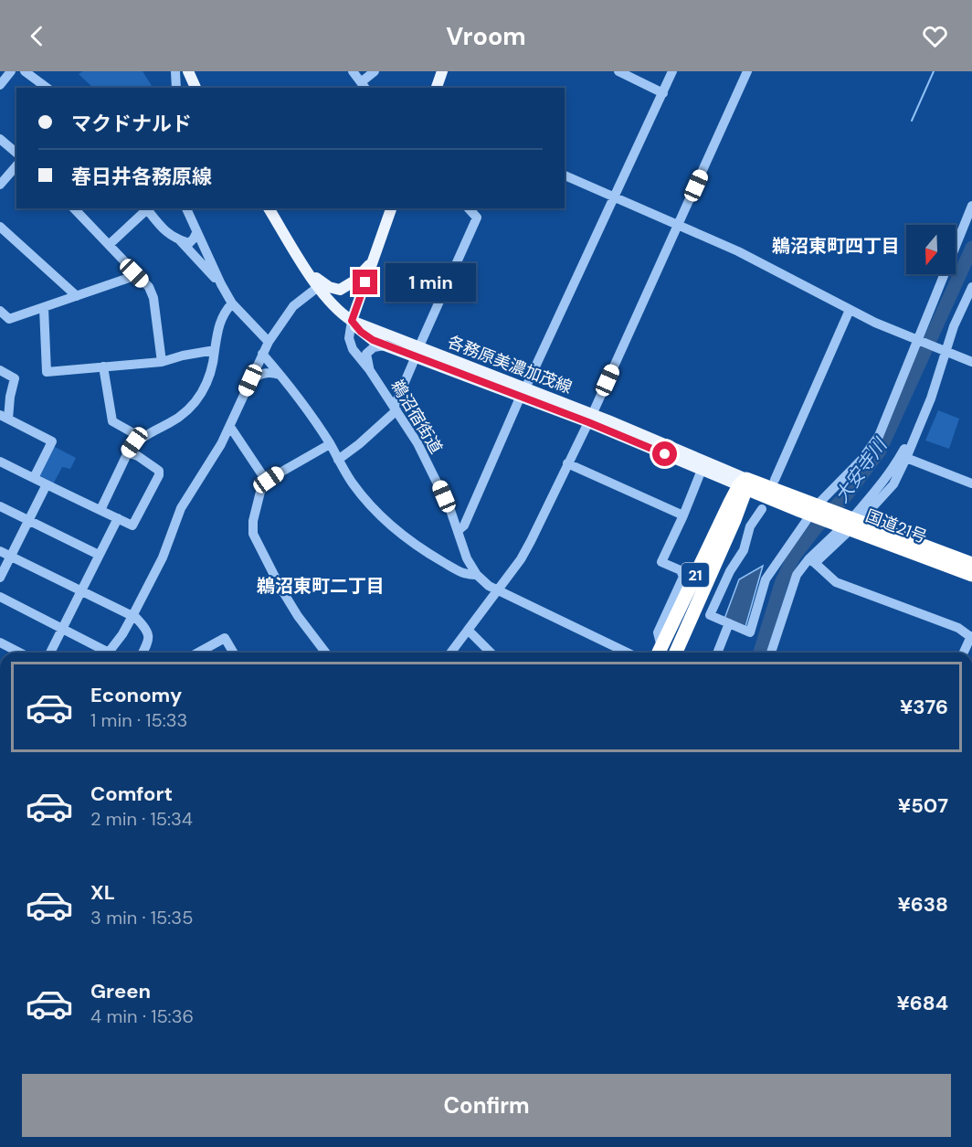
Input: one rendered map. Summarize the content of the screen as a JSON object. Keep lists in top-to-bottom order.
{
  "streets": {
    "highway": ["国道21号", "21"],
    "main road": ["各務原美濃加茂線"],
    "street": ["鵜沼宿街道"]
  },
  "crossings": [
    ["各務原美濃加茂線", "鵜沼宿街道"],
    ["各務原美濃加茂線", "国道21号"],
    ["各務原美濃加茂線", "21"],
    ["国道21号", "21"]
  ],
  "districts": ["鵜沼東町四丁目", "鵜沼東町二丁目"],
  "water": ["大安寺川"],
  "north": "bottom",
  "page": {
    "header": "Vroom",
    "banner": ["マクドナルド", "春日井各務原線"],
    "bubble": "1 min",
    "list": [
      {
        "name": "Economy",
        "note": "1 min · 15:33",
        "value": "¥376"
      },
      {
        "name": "Comfort",
        "note": "2 min · 15:34",
        "value": "¥507"
      },
      {
        "name": "XL",
        "note": "3 min · 15:35",
        "value": "¥638"
      },
      {
        "name": "Green",
        "note": "4 min · 15:36",
        "value": "¥684"
      }
    ],
    "buttons": "Confirm"
  }
}
